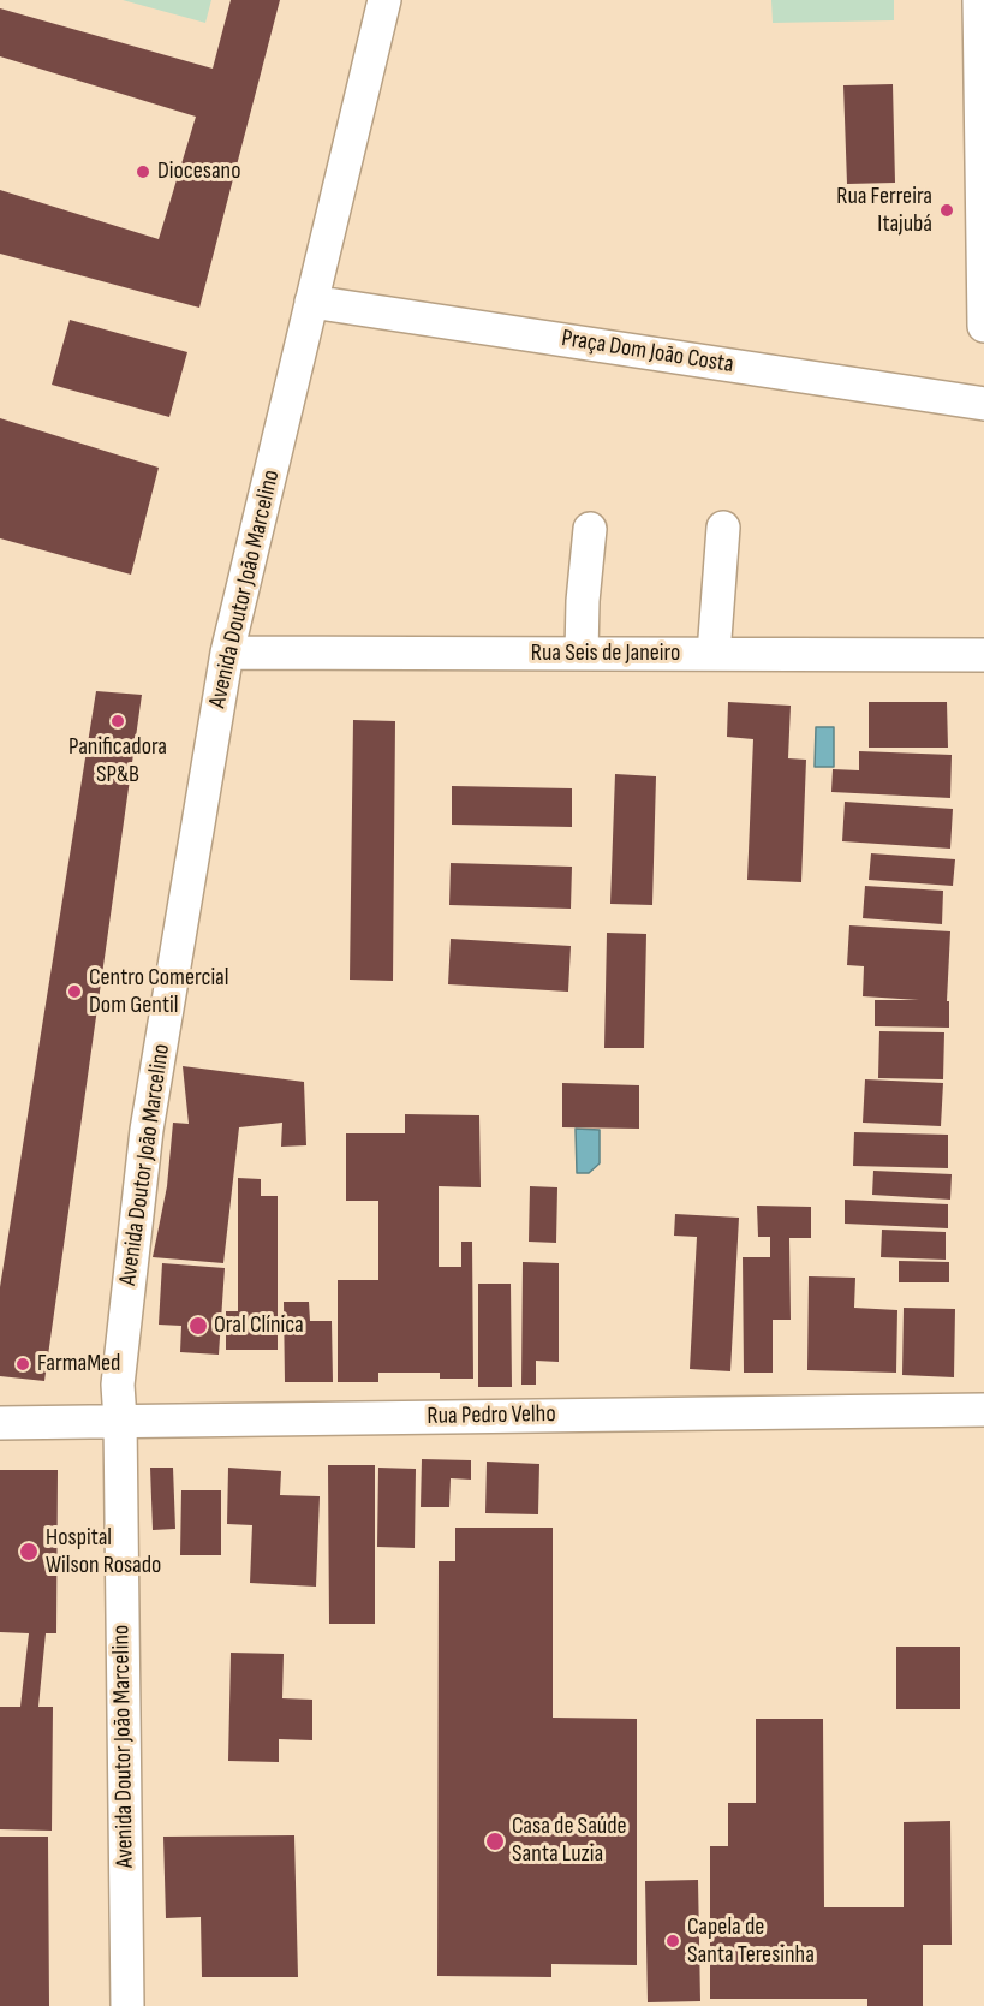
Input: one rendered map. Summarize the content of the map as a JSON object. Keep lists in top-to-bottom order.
{
  "streets": {
    "street": [
      "Praça Dom João Costa",
      "Avenida Doutor João Marcelino",
      "Rua Seis de Janeiro",
      "Rua Pedro Velho"
    ]
  },
  "crossings": [
    ["Praça Dom João Costa", "Avenida Doutor João Marcelino"],
    ["Avenida Doutor João Marcelino", "Rua Seis de Janeiro"],
    ["Avenida Doutor João Marcelino", "Rua Pedro Velho"]
  ],
  "places": [
    "Diocesano",
    "Rua Ferreira Itajubá",
    "Panificadora SP&B",
    "Centro Comercial Dom Gentil",
    "Oral Clínica",
    "FarmaMed",
    "Hospital Wilson Rosado",
    "Casa de Saúde Santa Luzia",
    "Capela de Santa Teresinha"
  ]
}
